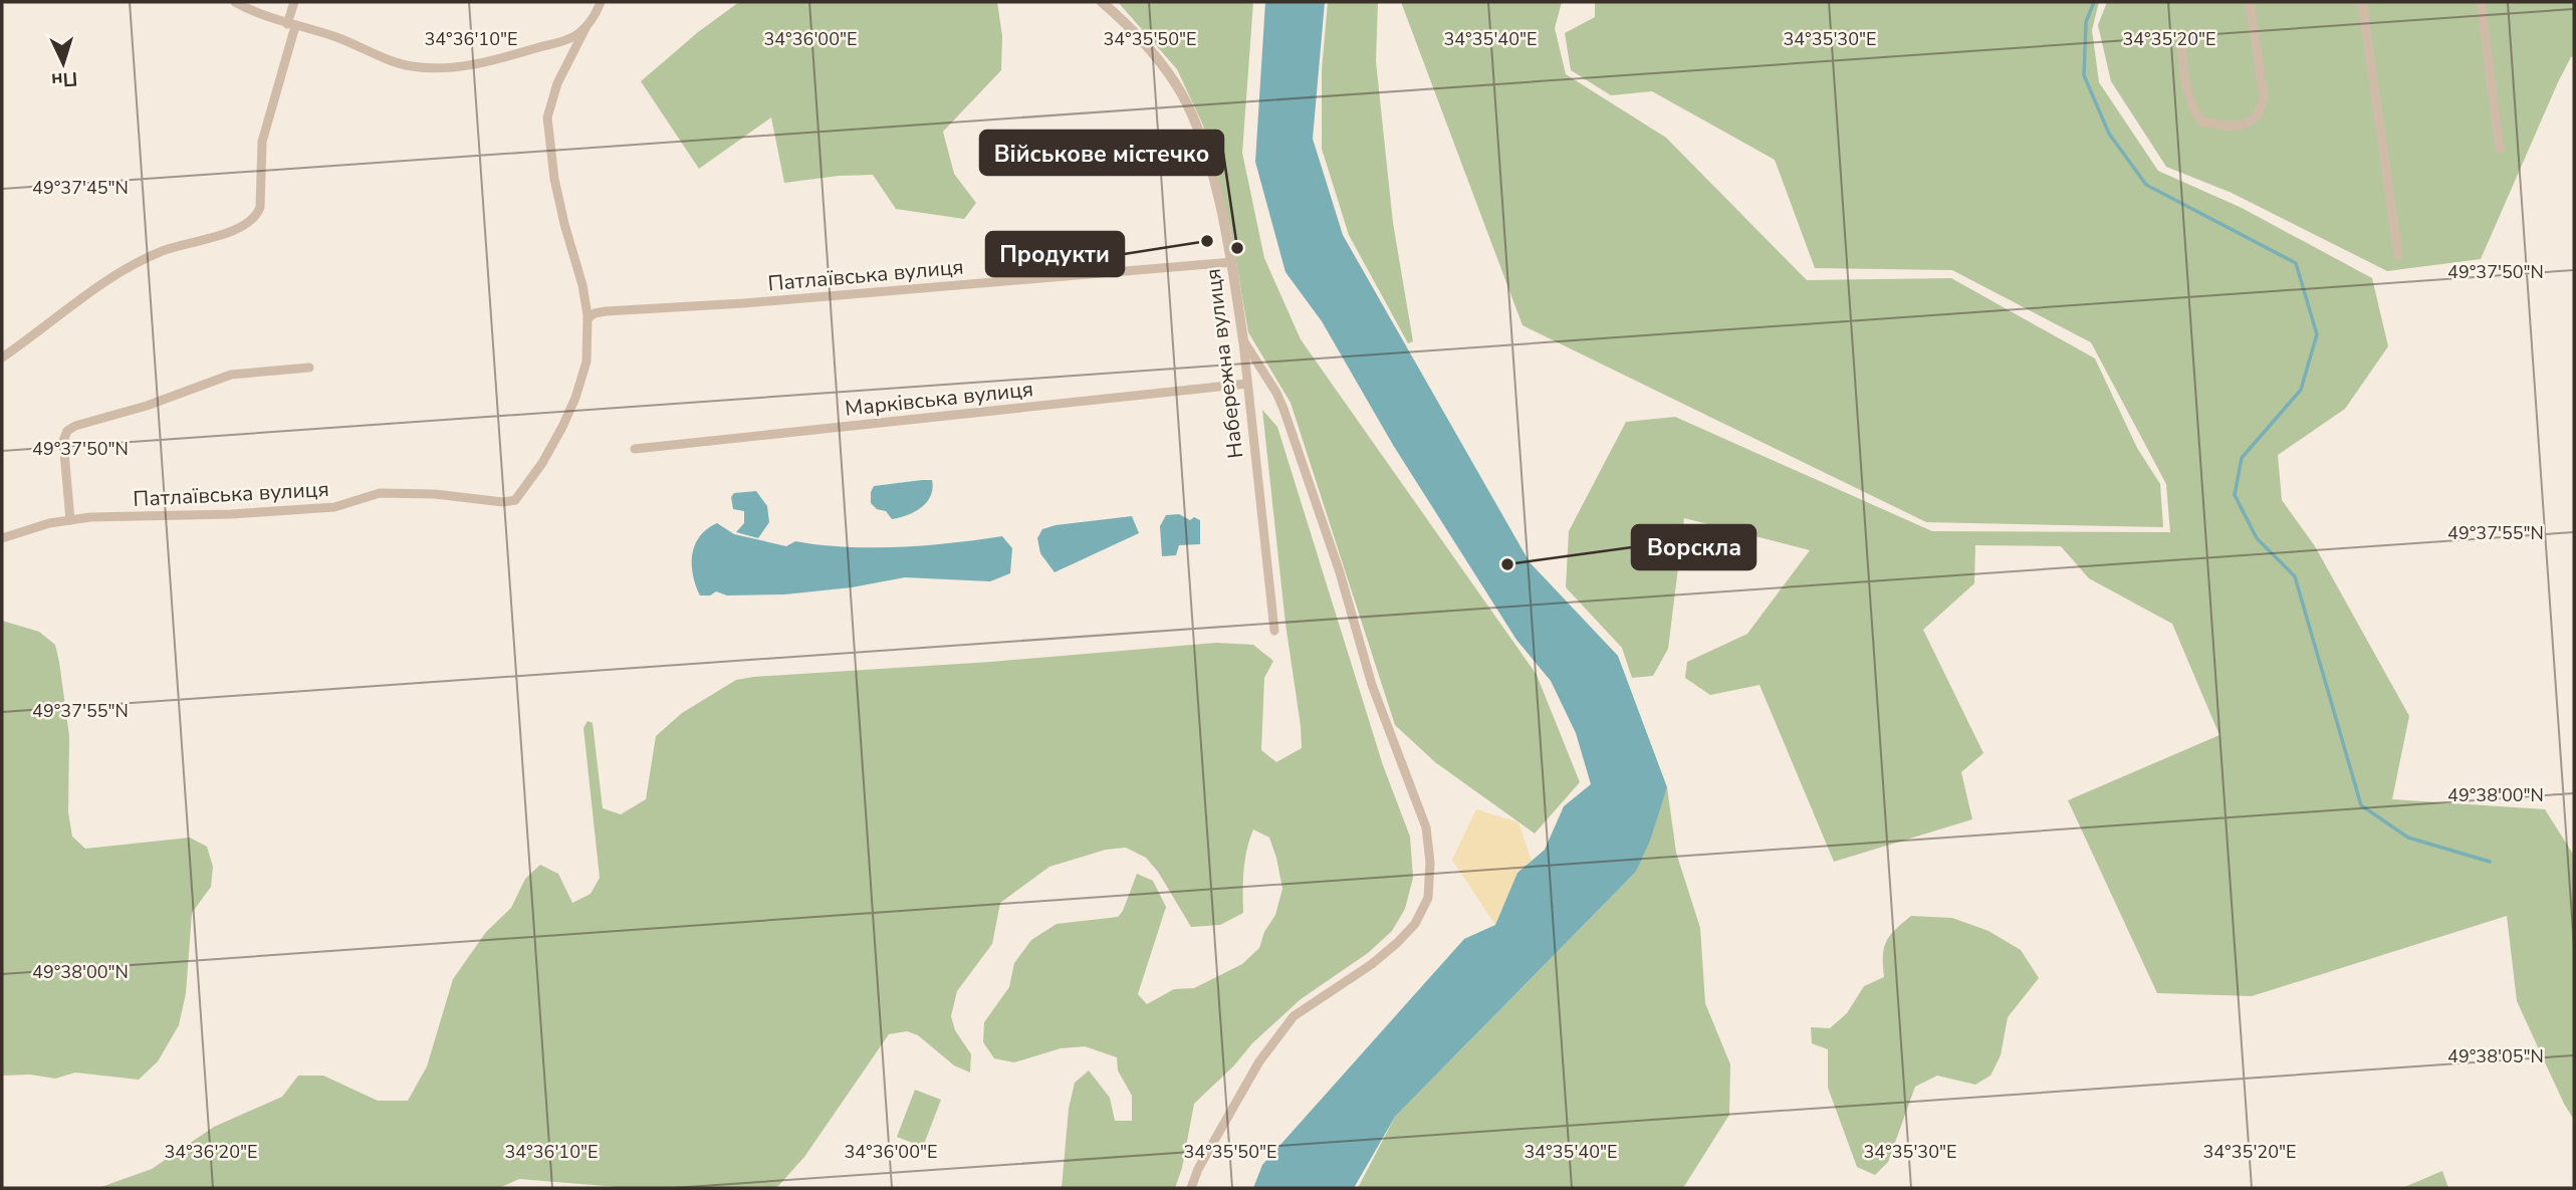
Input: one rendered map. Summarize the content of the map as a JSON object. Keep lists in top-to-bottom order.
{
  "streets": {
    "street": ["Патлаївська вулиця", "Набережна вулиця", "Марківська вулиця"]
  },
  "crossings": [
    ["Патлаївська вулиця", "Набережна вулиця"],
    ["Набережна вулиця", "Марківська вулиця"]
  ],
  "places": ["Продукти", "Військове містечко", "Ворскла"],
  "north": "bottom",
  "coordinates": [
    "34°36'10\"E",
    "34°36'00\"E",
    "34°35'50\"E",
    "34°35'40\"E",
    "34°35'30\"E",
    "34°35'20\"E",
    "49°37'45\"N",
    "49°37'50\"N",
    "49°37'55\"N",
    "49°38'00\"N",
    "49°38'05\"N",
    "34°36'20\"E"
  ]
}
